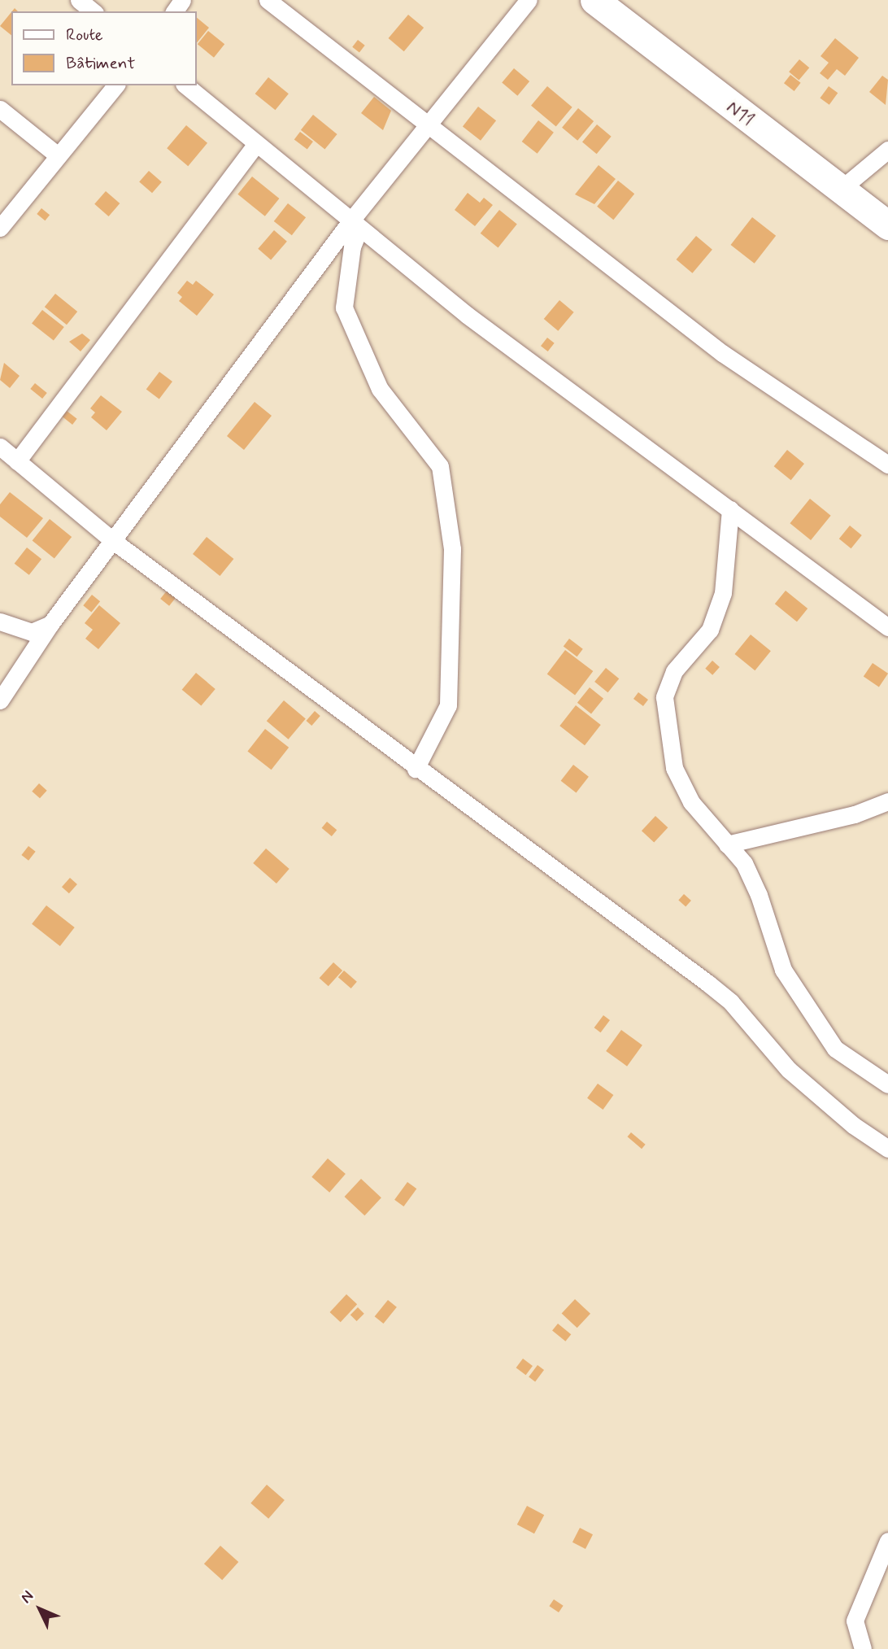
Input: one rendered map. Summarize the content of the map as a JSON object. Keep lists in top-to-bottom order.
{
  "streets": {
    "main road": ["N11"]
  },
  "legend": ["Route", "Bâtiment"],
  "north": "top left"
}
